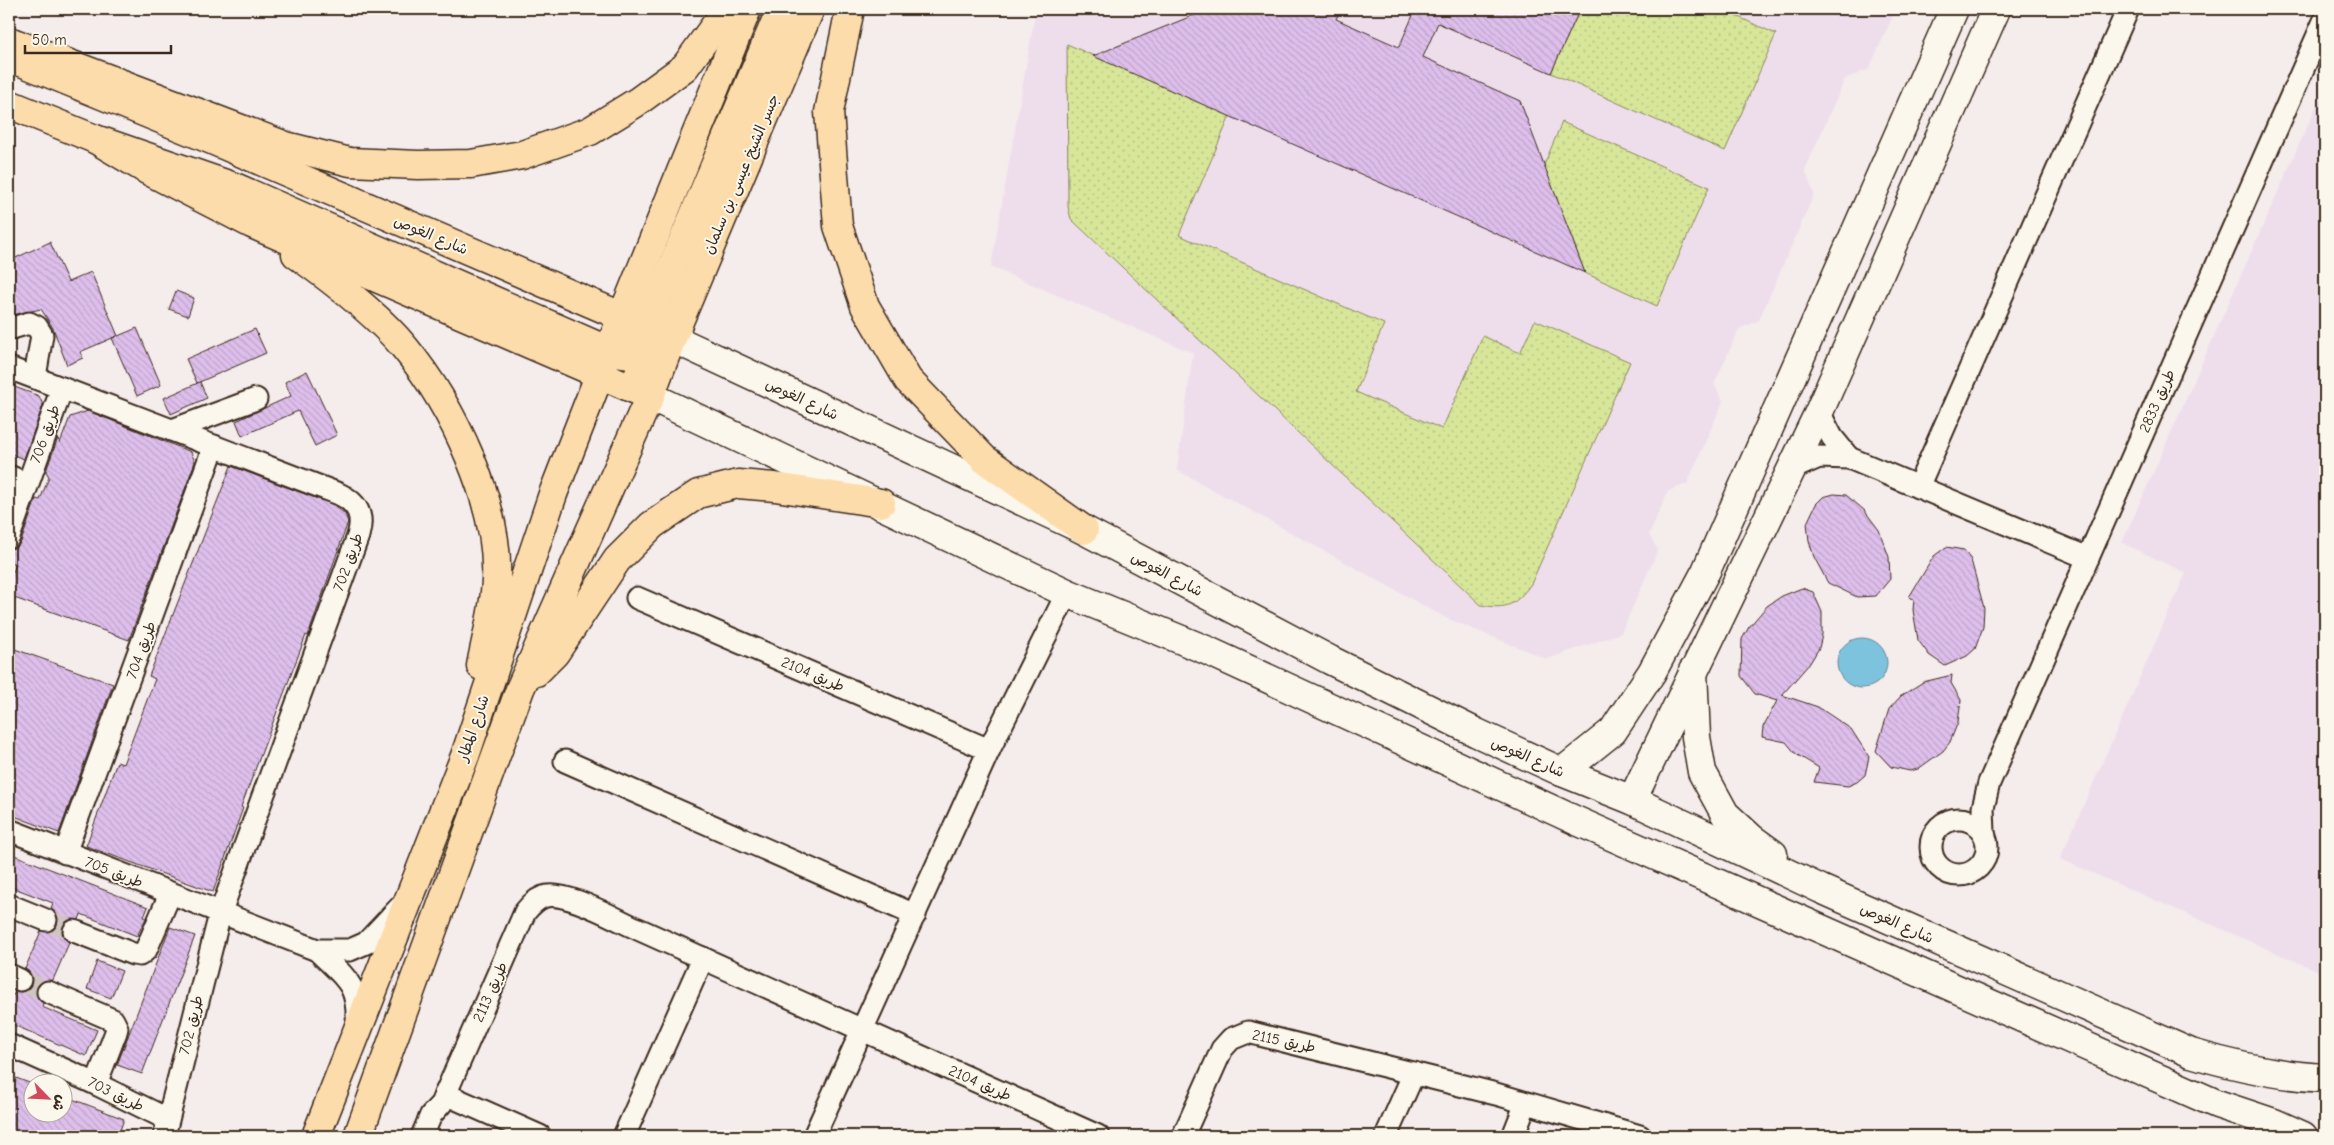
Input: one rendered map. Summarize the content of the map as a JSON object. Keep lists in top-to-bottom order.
{
  "streets": {
    "main road": ["جسر الشيخ عيسى بن سلمان", "شارع الغوص", "شارع المطار"],
    "street": [
      "طريق 2833",
      "طريق 706",
      "طريق 702",
      "طريق 704",
      "طريق 2104",
      "طريق 705",
      "طريق 2113",
      "طريق 2115",
      "طريق 703"
    ]
  },
  "crossings": [
    ["جسر الشيخ عيسى بن سلمان", "شارع الغوص"],
    ["جسر الشيخ عيسى بن سلمان", "شارع المطار"],
    ["شارع الغوص", "شارع المطار"],
    ["طريق 706", "طريق 702"],
    ["طريق 702", "طريق 704"],
    ["طريق 702", "طريق 705"],
    ["طريق 702", "طريق 703"],
    ["طريق 704", "طريق 705"],
    ["طريق 2104", "طريق 2113"]
  ],
  "scale_bar": "50 m",
  "north": "bottom right"
}
